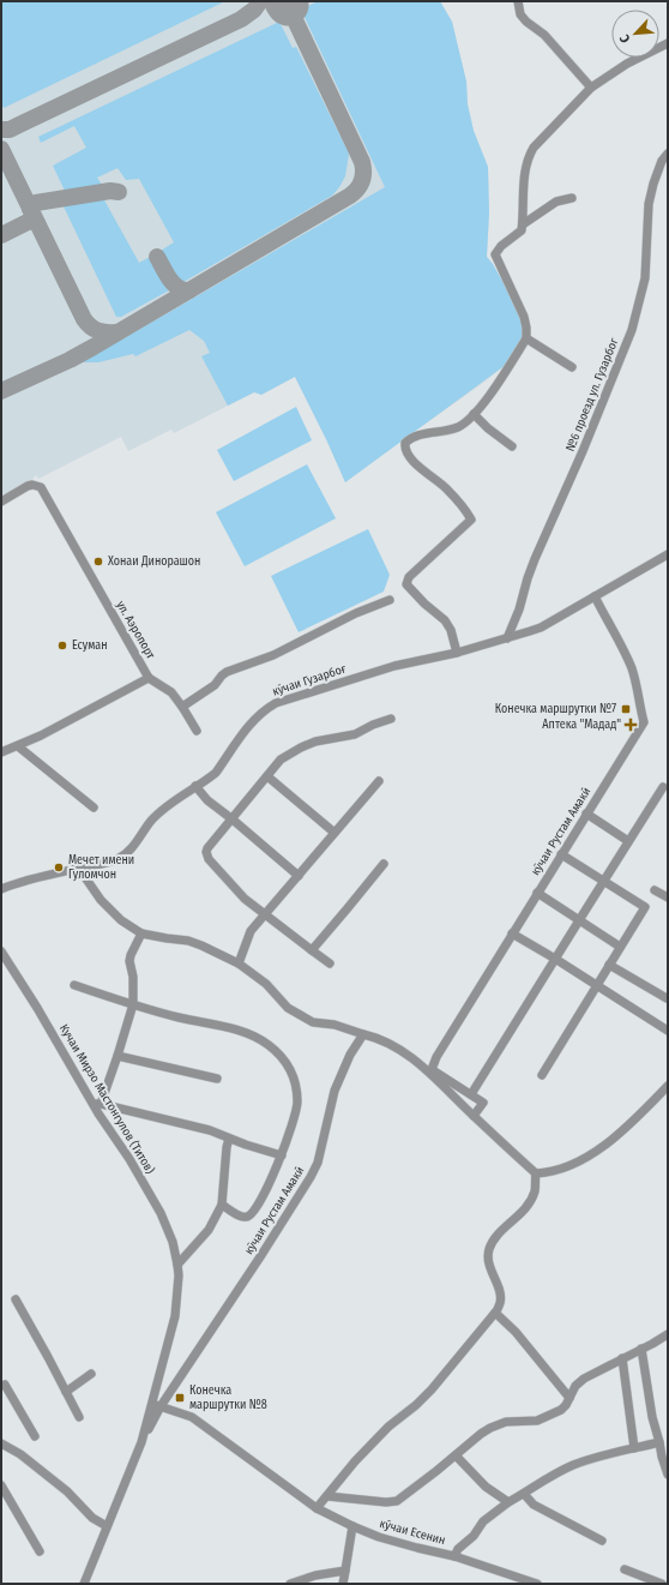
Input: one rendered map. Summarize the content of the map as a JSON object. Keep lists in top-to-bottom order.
{
  "streets": {
    "street": [
      "№6 проезд ул. Гузарбог",
      "ул. Аэропорт",
      "кӯчаи Гузарбоғ",
      "кӯчаи Рустам Амакӣ",
      "Кучаи Мирзо Мастонгулов (Титов)",
      "кӯчаи Есенин"
    ]
  },
  "crossings": [
    ["№6 проезд ул. Гузарбог", "кӯчаи Гузарбоғ"],
    ["кӯчаи Гузарбоғ", "кӯчаи Рустам Амакӣ"],
    ["кӯчаи Рустам Амакӣ", "Кучаи Мирзо Мастонгулов (Титов)"],
    ["кӯчаи Рустам Амакӣ", "кӯчаи Есенин"],
    ["Кучаи Мирзо Мастонгулов (Титов)", "кӯчаи Есенин"]
  ],
  "places": {
    "other": ["Хонаи Динорашон", "Есуман", "Мечет имени Гуломчон"],
    "transit": ["Конечка маршрутки №7", "Конечка маршрутки №8"],
    "health": ["Аптека \"Мадад\""]
  },
  "north": "bottom left"
}
